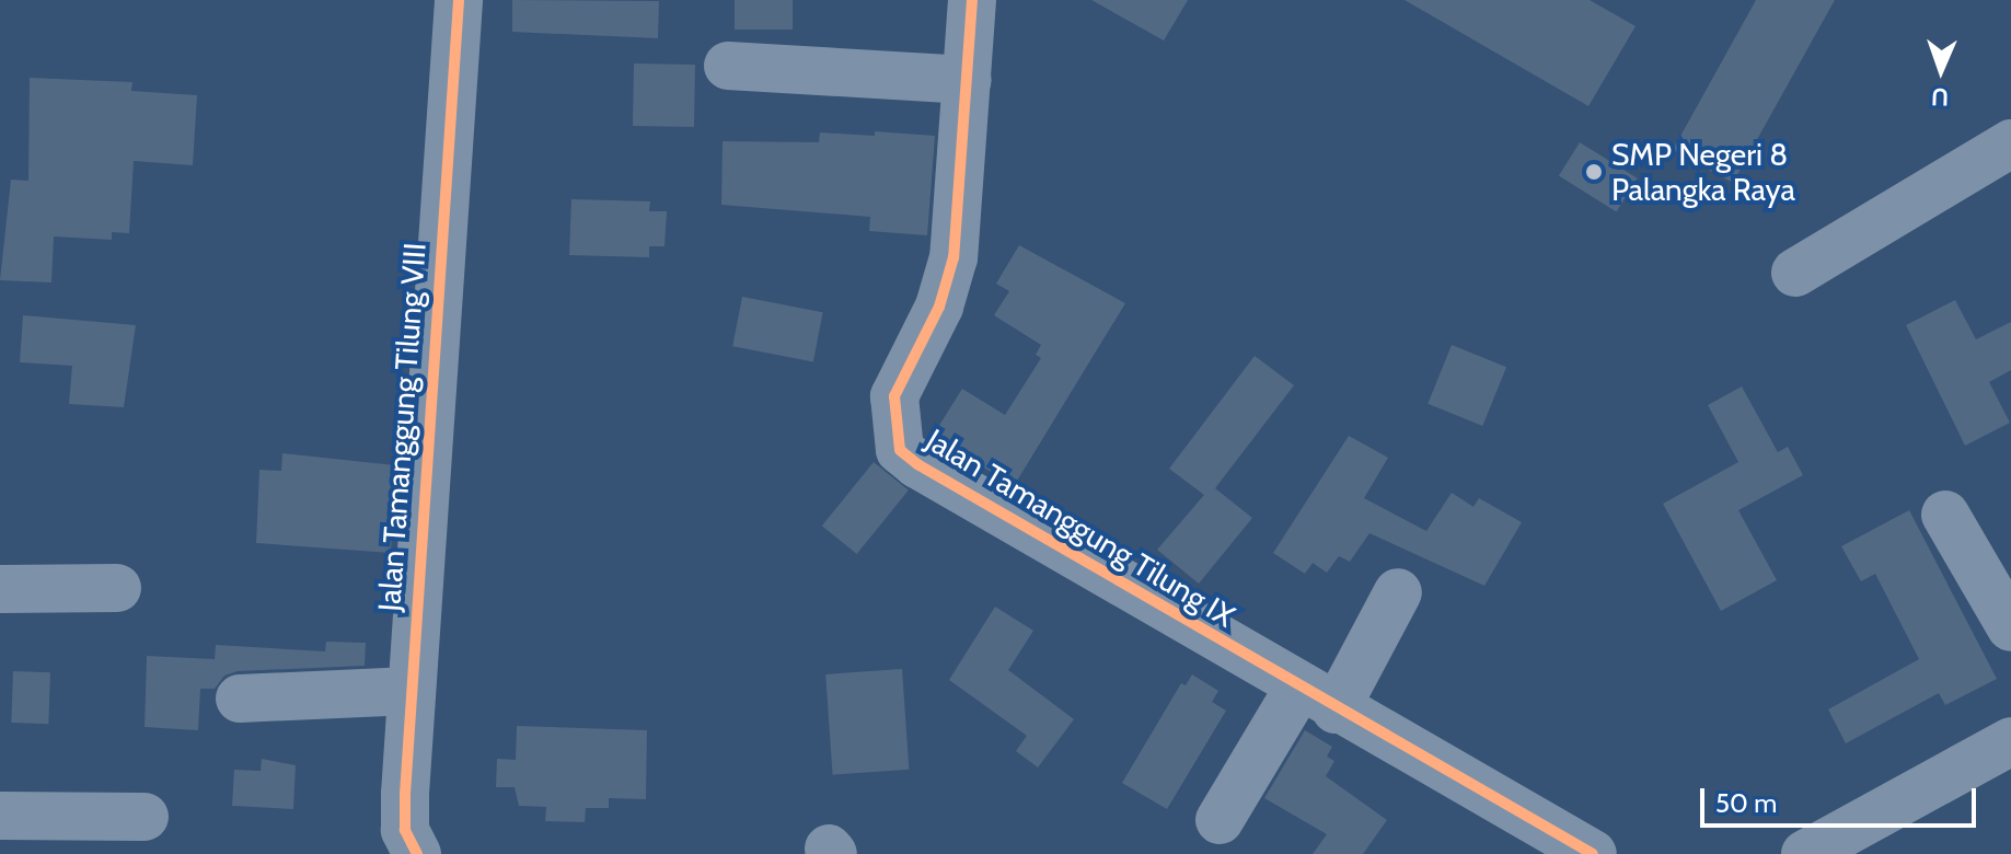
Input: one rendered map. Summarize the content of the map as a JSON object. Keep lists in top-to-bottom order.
{
  "streets": {
    "street": ["Jalan Tamanggung Tilung VIII", "Jalan Tamanggung Tilung IX"]
  },
  "places": ["SMP Negeri 8 Palangka Raya"],
  "scale_bar": "50 m",
  "north": "bottom"
}
